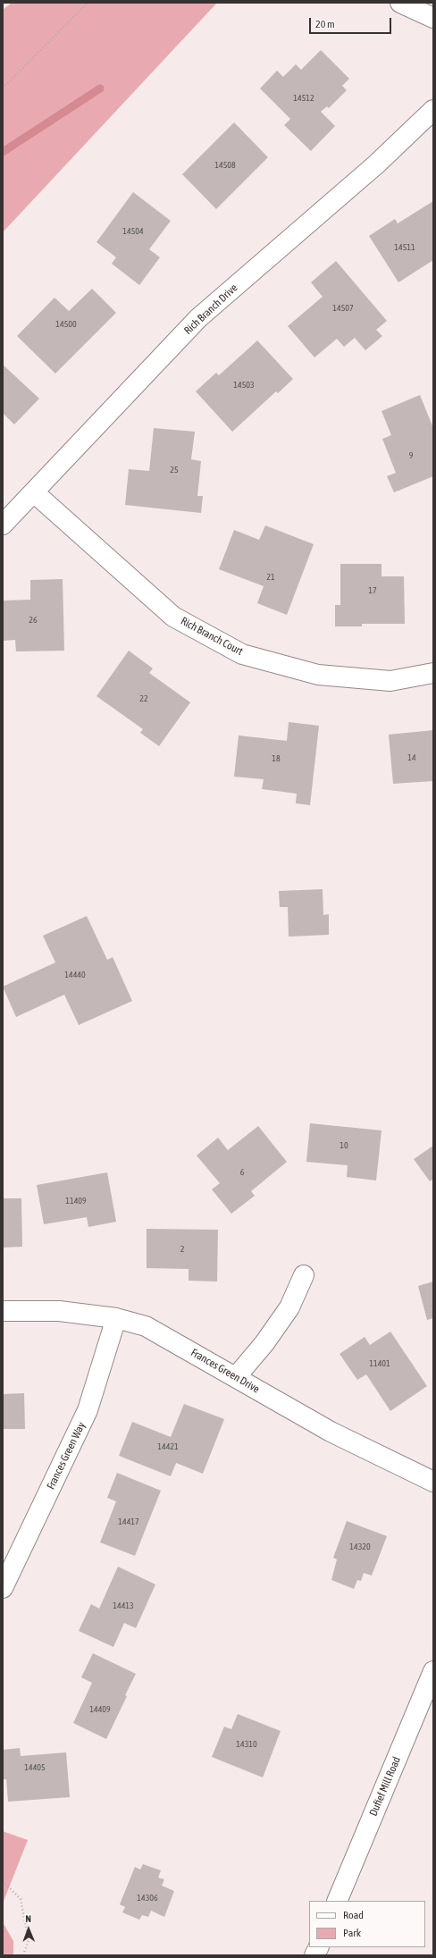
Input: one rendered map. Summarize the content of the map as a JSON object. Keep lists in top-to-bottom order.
{
  "streets": {
    "street": [
      "Rich Branch Drive",
      "Rich Branch Court",
      "Frances Green Drive",
      "Frances Green Way",
      "Dufief Mill Road"
    ]
  },
  "crossings": [
    ["Rich Branch Drive", "Rich Branch Court"],
    ["Frances Green Drive", "Frances Green Way"]
  ],
  "house_numbers": [
    "14512",
    "14508",
    "14504",
    "14511",
    "14507",
    "14500",
    "14503",
    "9",
    "25",
    "21",
    "17",
    "26",
    "22",
    "14",
    "18",
    "14440",
    "10",
    "6",
    "11409",
    "2",
    "11401",
    "14421",
    "14417",
    "14320",
    "14413",
    "14409",
    "14310",
    "14405",
    "14306"
  ],
  "legend": ["Road", "Park"],
  "scale_bar": "20 m",
  "north": "top"
}
